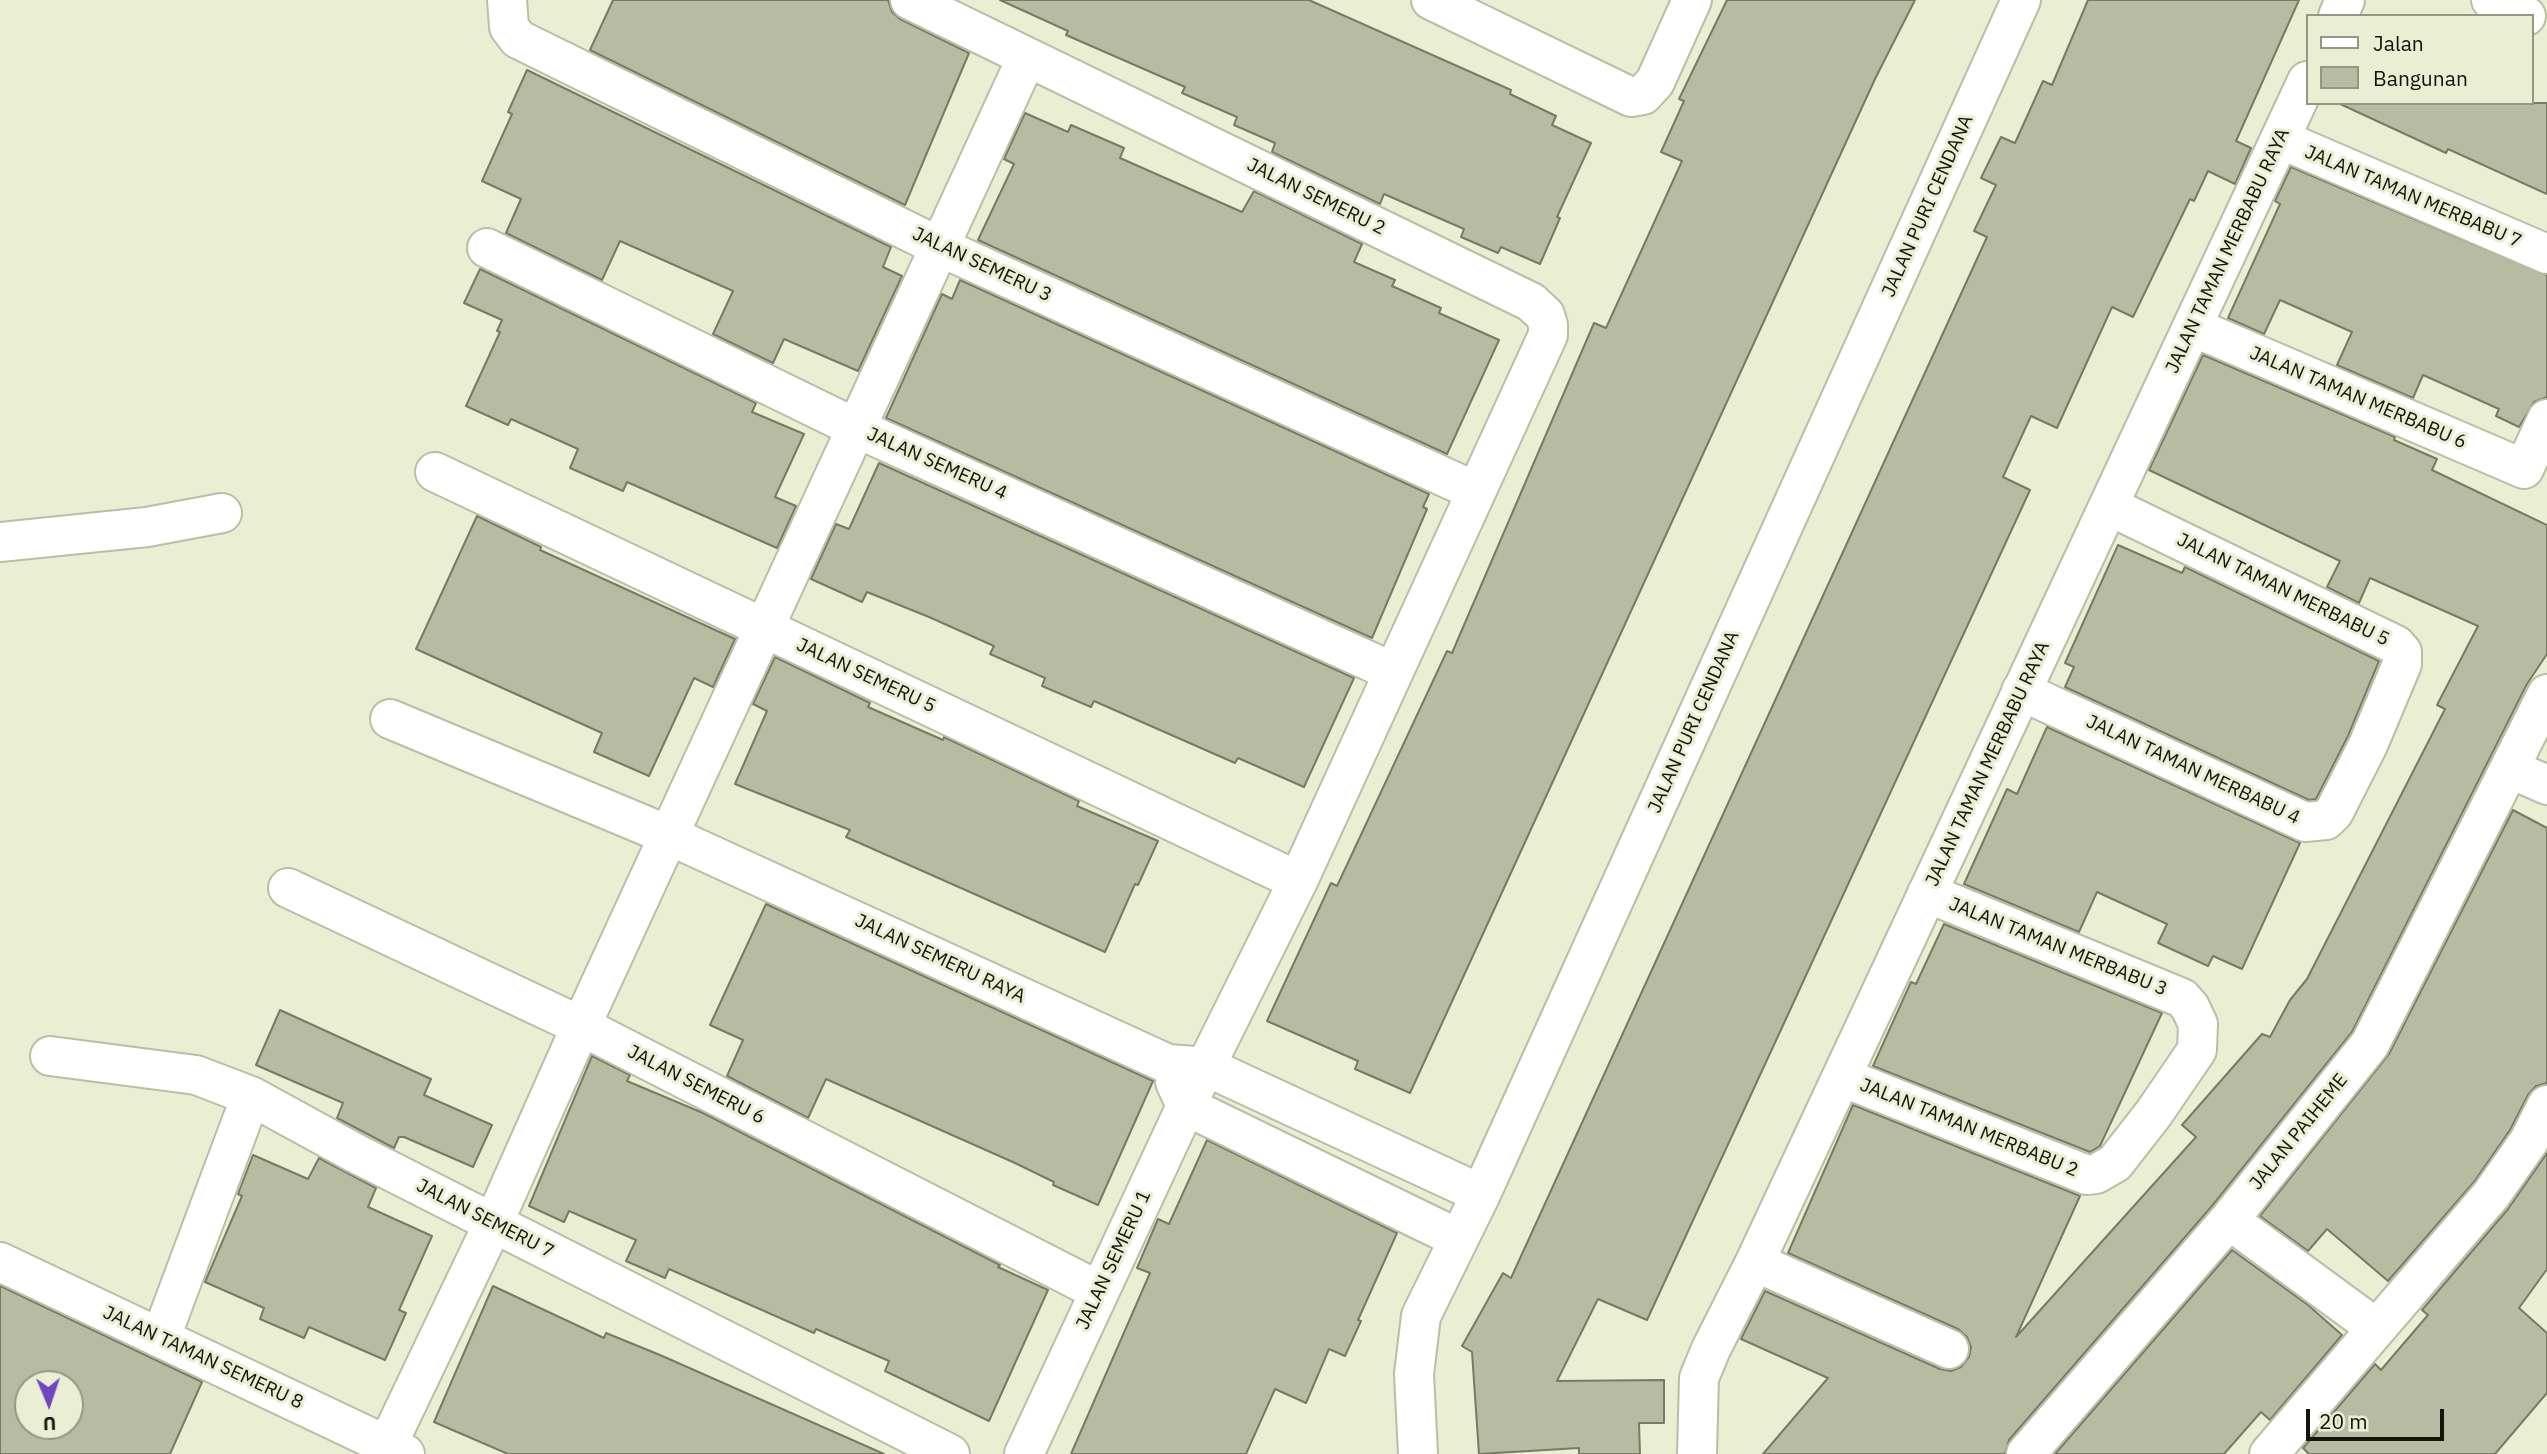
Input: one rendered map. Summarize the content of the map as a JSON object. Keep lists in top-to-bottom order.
{
  "streets": {
    "street": [
      "JALAN SEMERU 2",
      "JALAN TAMAN MERBABU 7",
      "JALAN PURI CENDANA",
      "JALAN TAMAN MERBABU RAYA",
      "JALAN SEMERU 3",
      "JALAN TAMAN MERBABU 6",
      "JALAN SEMERU 4",
      "JALAN TAMAN MERBABU 5",
      "JALAN SEMERU 5",
      "JALAN TAMAN MERBABU 4",
      "JALAN TAMAN MERBABU 3",
      "JALAN SEMERU RAYA",
      "JALAN SEMERU 6",
      "JALAN TAMAN MERBABU 2",
      "JALAN PAIHEME",
      "JALAN SEMERU 7",
      "JALAN SEMERU 1",
      "JALAN TAMAN SEMERU 8"
    ]
  },
  "crossings": [
    ["JALAN SEMERU 2", "JALAN SEMERU 3"],
    ["JALAN SEMERU 2", "JALAN SEMERU 4"],
    ["JALAN SEMERU 2", "JALAN SEMERU 5"],
    ["JALAN SEMERU 2", "JALAN SEMERU 1"],
    ["JALAN TAMAN MERBABU 7", "JALAN TAMAN MERBABU RAYA"],
    ["JALAN TAMAN MERBABU RAYA", "JALAN TAMAN MERBABU 6"],
    ["JALAN TAMAN MERBABU RAYA", "JALAN TAMAN MERBABU 5"],
    ["JALAN TAMAN MERBABU RAYA", "JALAN TAMAN MERBABU 4"],
    ["JALAN TAMAN MERBABU RAYA", "JALAN TAMAN MERBABU 3"],
    ["JALAN TAMAN MERBABU RAYA", "JALAN TAMAN MERBABU 2"],
    ["JALAN TAMAN MERBABU 5", "JALAN TAMAN MERBABU 4"],
    ["JALAN SEMERU 5", "JALAN SEMERU 1"],
    ["JALAN TAMAN MERBABU 3", "JALAN TAMAN MERBABU 2"],
    ["JALAN SEMERU 6", "JALAN SEMERU 1"]
  ],
  "legend": ["Jalan", "Bangunan"],
  "scale_bar": "20 m",
  "north": "bottom"
}
